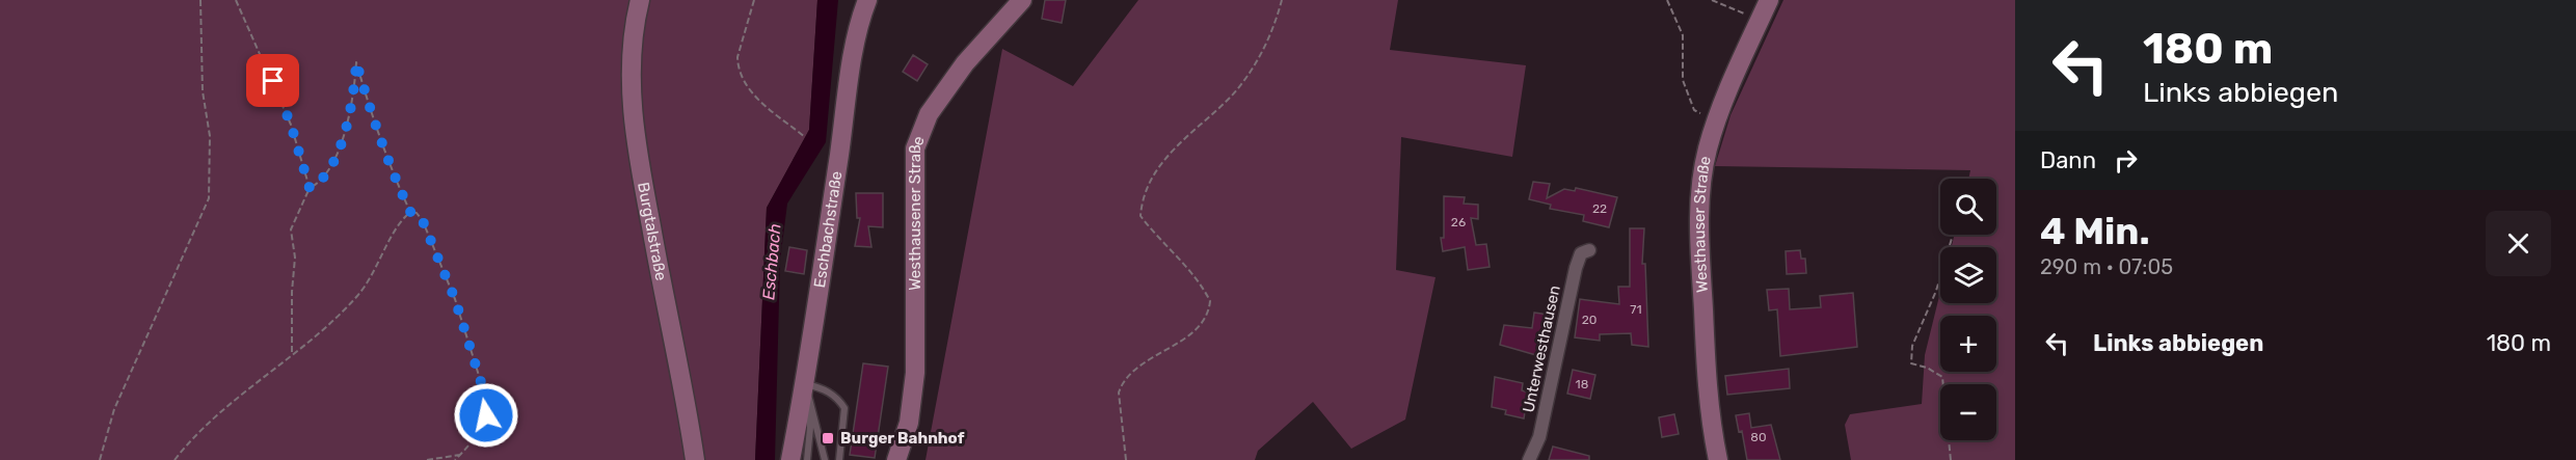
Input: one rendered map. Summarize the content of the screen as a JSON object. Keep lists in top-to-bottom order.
{
  "streets": {
    "main road": [
      "Westhausener Straße",
      "Westhauser Straße",
      "Eschbachstraße",
      "Burgtalstraße"
    ],
    "street": ["Unterwesthausen"]
  },
  "water": ["Eschbach"],
  "places": {
    "transit": ["Burger Bahnhof"]
  },
  "house_numbers": [
    "22",
    "26",
    "71",
    "20",
    "18",
    "80"
  ],
  "page": {
    "turn": ["180 m", "Links abbiegen"],
    "then": "Dann",
    "map_buttons": ["+", "−"],
    "heading": ["4 Min.", "290 m · 07:05"],
    "list": [
      {
        "name": "Links abbiegen",
        "value": "180 m"
      }
    ]
  }
}
